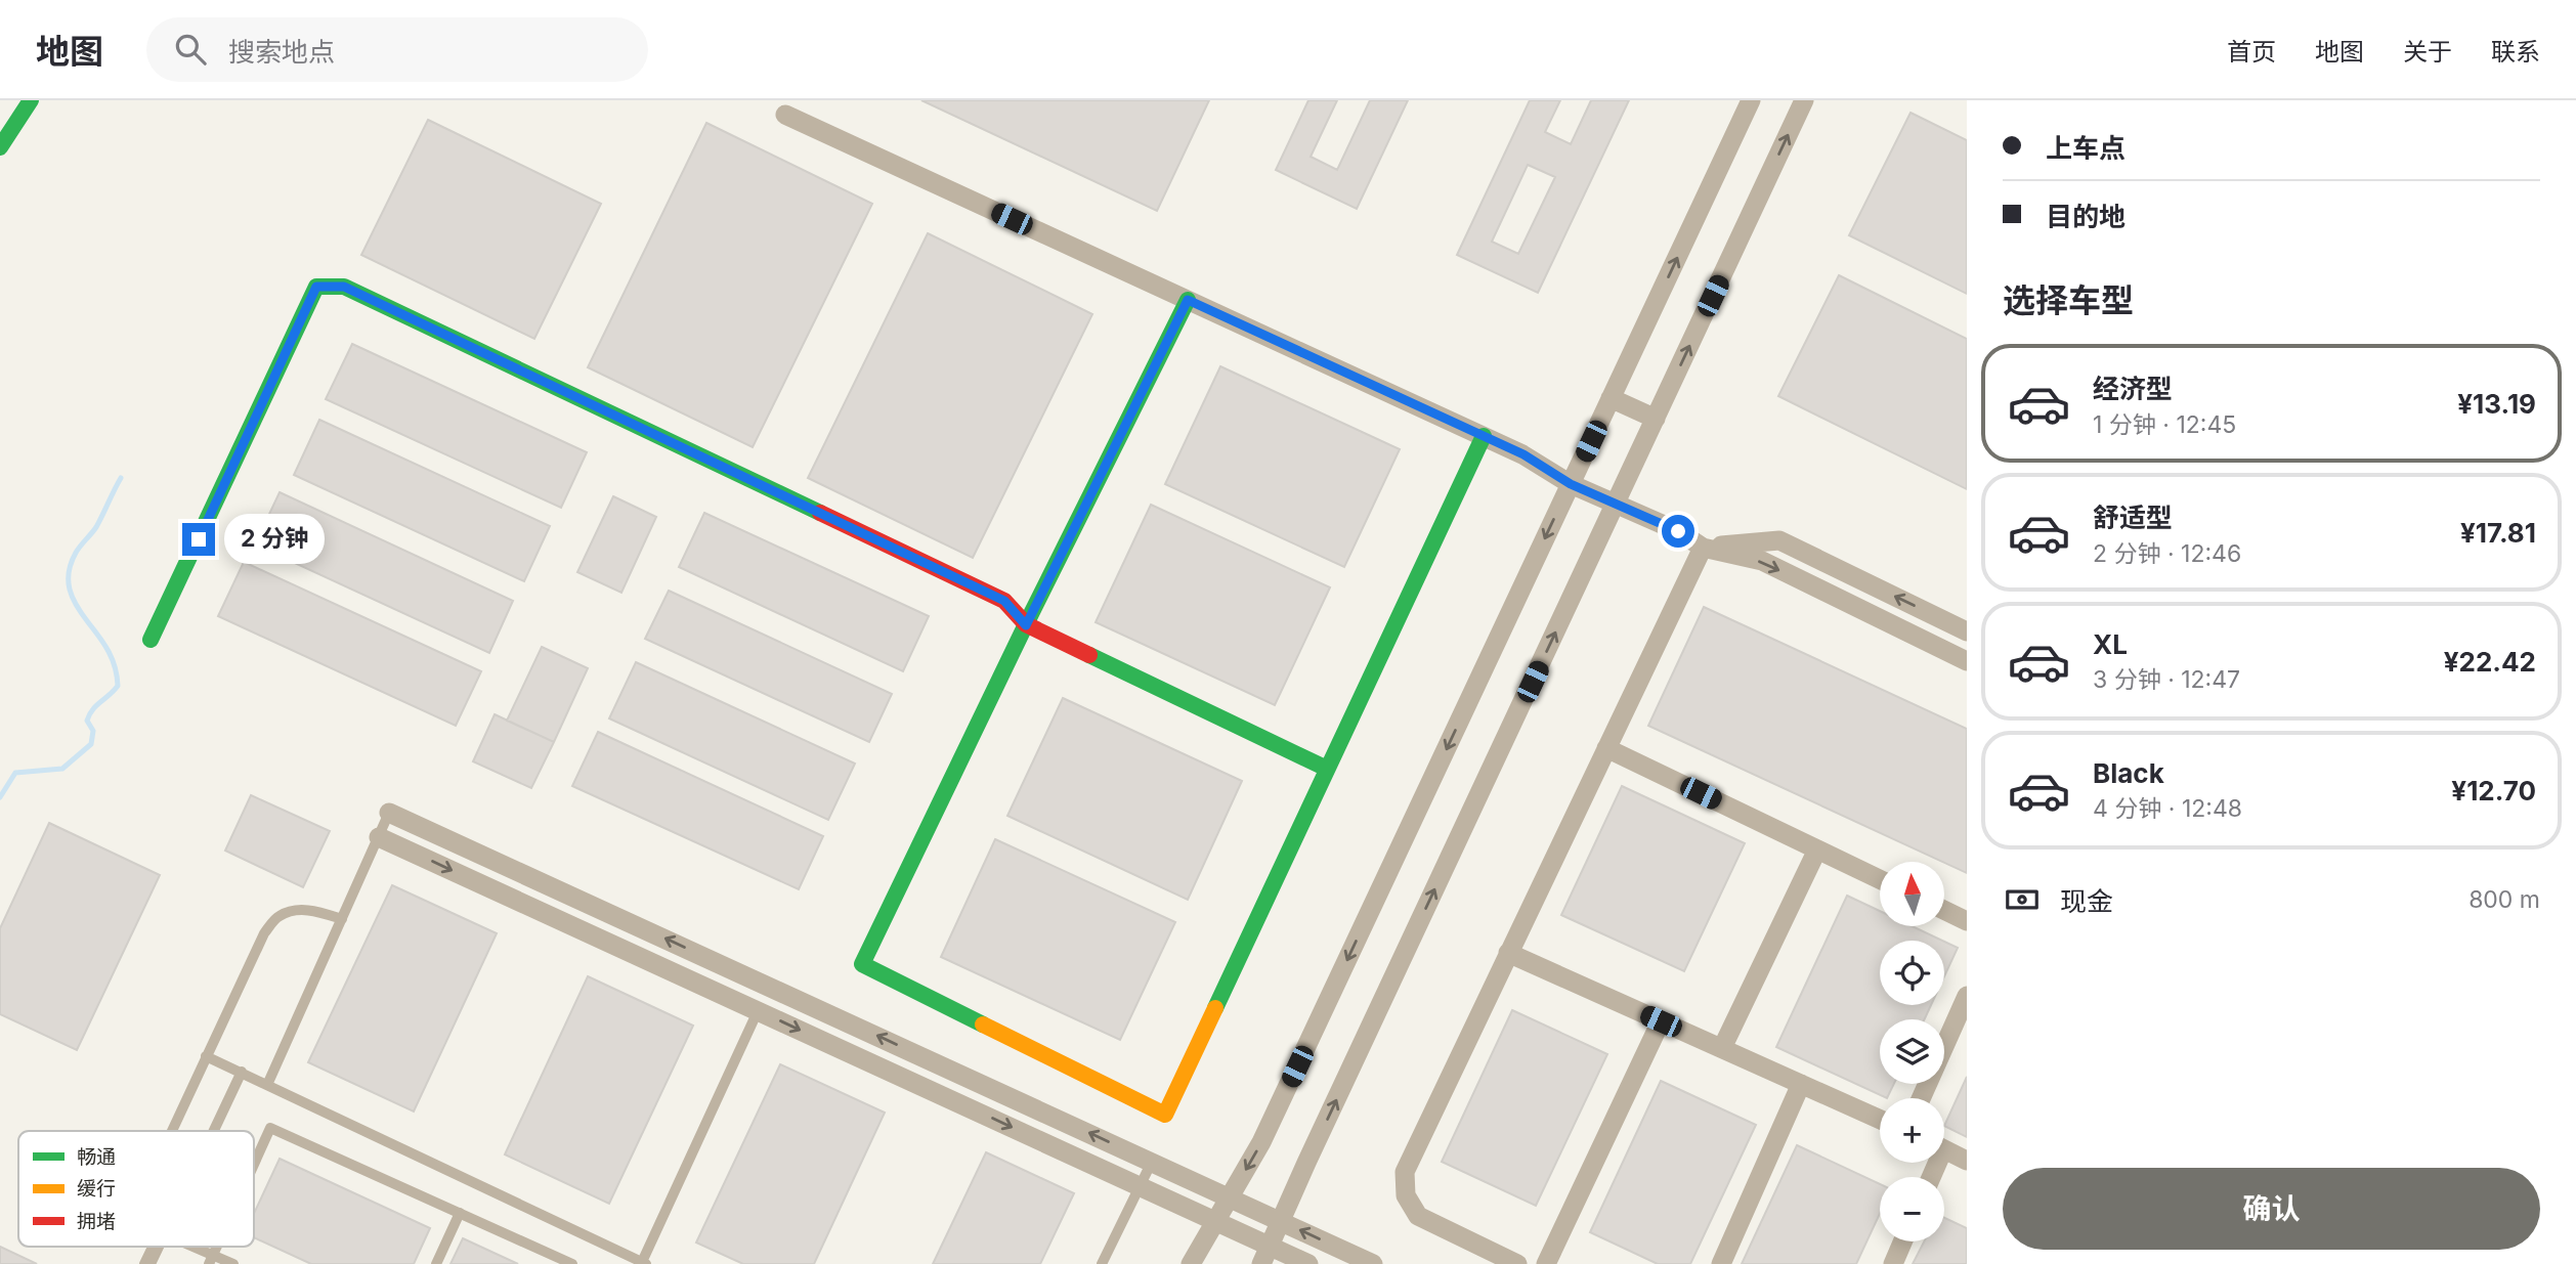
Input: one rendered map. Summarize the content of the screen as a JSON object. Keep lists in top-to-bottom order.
{
  "legend": ["畅通", "缓行", "拥堵"],
  "north": "top",
  "page": {
    "header": "地图",
    "search": "搜索地点",
    "nav": [
      "首页",
      "地图",
      "关于",
      "联系"
    ],
    "banner": ["上车点", "目的地"],
    "heading": "选择车型",
    "list": [
      {
        "name": "经济型",
        "note": "1 分钟 · 12:45",
        "value": "¥13.19"
      },
      {
        "name": "舒适型",
        "note": "2 分钟 · 12:46",
        "value": "¥17.81"
      },
      {
        "name": "XL",
        "note": "3 分钟 · 12:47",
        "value": "¥22.42"
      },
      {
        "name": "Black",
        "note": "4 分钟 · 12:48",
        "value": "¥12.70"
      }
    ],
    "bubble": "2 分钟",
    "pay": ["现金", "800 m"],
    "map_buttons": ["+", "−"],
    "buttons": "确认"
  }
}
